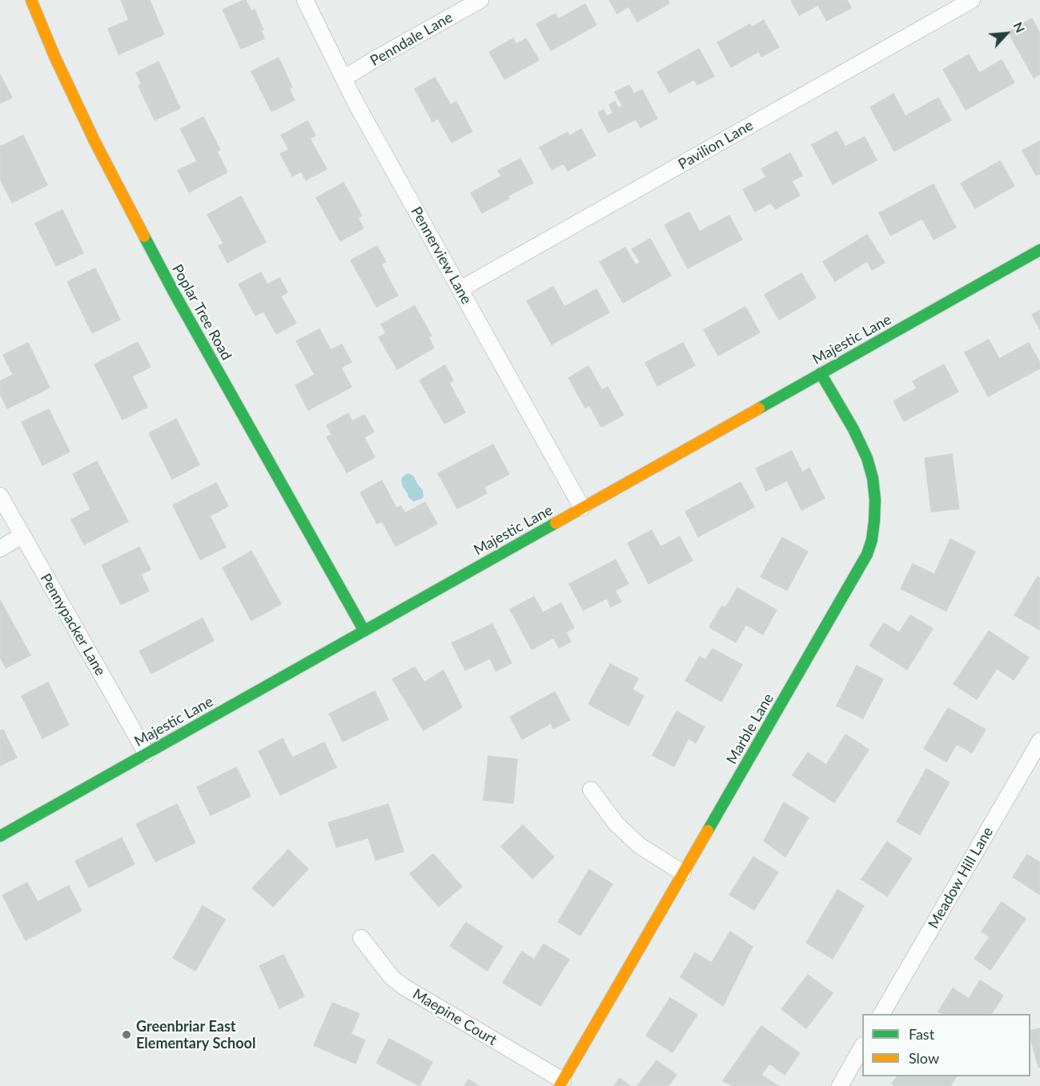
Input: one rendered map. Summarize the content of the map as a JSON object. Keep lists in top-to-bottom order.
{
  "streets": {
    "street": [
      "Penndale Lane",
      "Pavilion Lane",
      "Pennerview Lane",
      "Poplar Tree Road",
      "Majestic Lane",
      "Pennypacker Lane",
      "Marble Lane",
      "Meadow Hill Lane",
      "Maepine Court"
    ]
  },
  "crossings": [
    ["Penndale Lane", "Pennerview Lane"],
    ["Pavilion Lane", "Pennerview Lane"],
    ["Pennerview Lane", "Majestic Lane"],
    ["Poplar Tree Road", "Majestic Lane"],
    ["Majestic Lane", "Pennypacker Lane"],
    ["Majestic Lane", "Marble Lane"],
    ["Marble Lane", "Maepine Court"]
  ],
  "places": ["Greenbriar East Elementary School"],
  "legend": ["Fast", "Slow"],
  "north": "top right"
}
